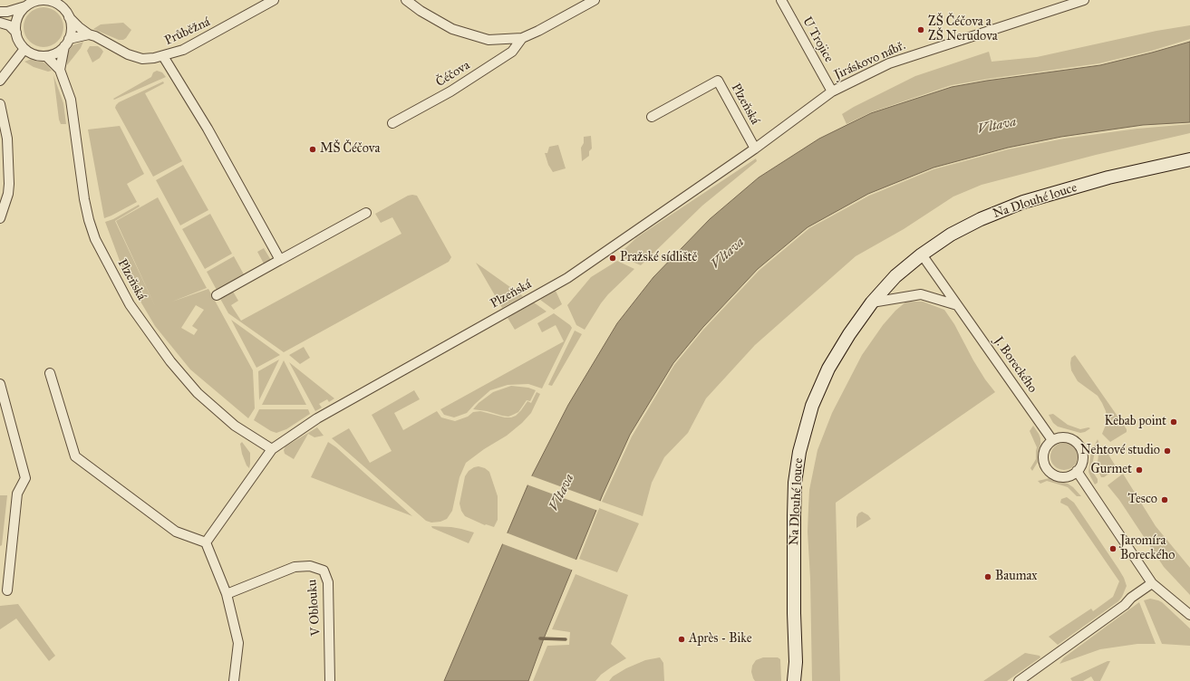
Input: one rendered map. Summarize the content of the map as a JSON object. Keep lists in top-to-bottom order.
{
  "streets": {
    "main road": ["Na Dlouhé louce"],
    "street": [
      "Průběžná",
      "U Trojice",
      "Jiráskovo nábř.",
      "Čéčova",
      "Plzeňská",
      "J. Boreckého",
      "V Oblouku"
    ]
  },
  "crossings": [
    ["Průběžná", "Plzeňská"],
    ["U Trojice", "Jiráskovo nábř."],
    ["U Trojice", "Plzeňská"],
    ["Jiráskovo nábř.", "Plzeňská"],
    ["Na Dlouhé louce", "J. Boreckého"]
  ],
  "water": ["Vltava"],
  "places": [
    "ZŠ Čéčova a ZŠ Nerudova",
    "MŠ Čéčova",
    "Pražské sídliště",
    "Kebab point",
    "Nehtové studio",
    "Gurmet",
    "Tesco",
    "Jaromíra Boreckého",
    "Baumax",
    "Après - Bike"
  ]
}
